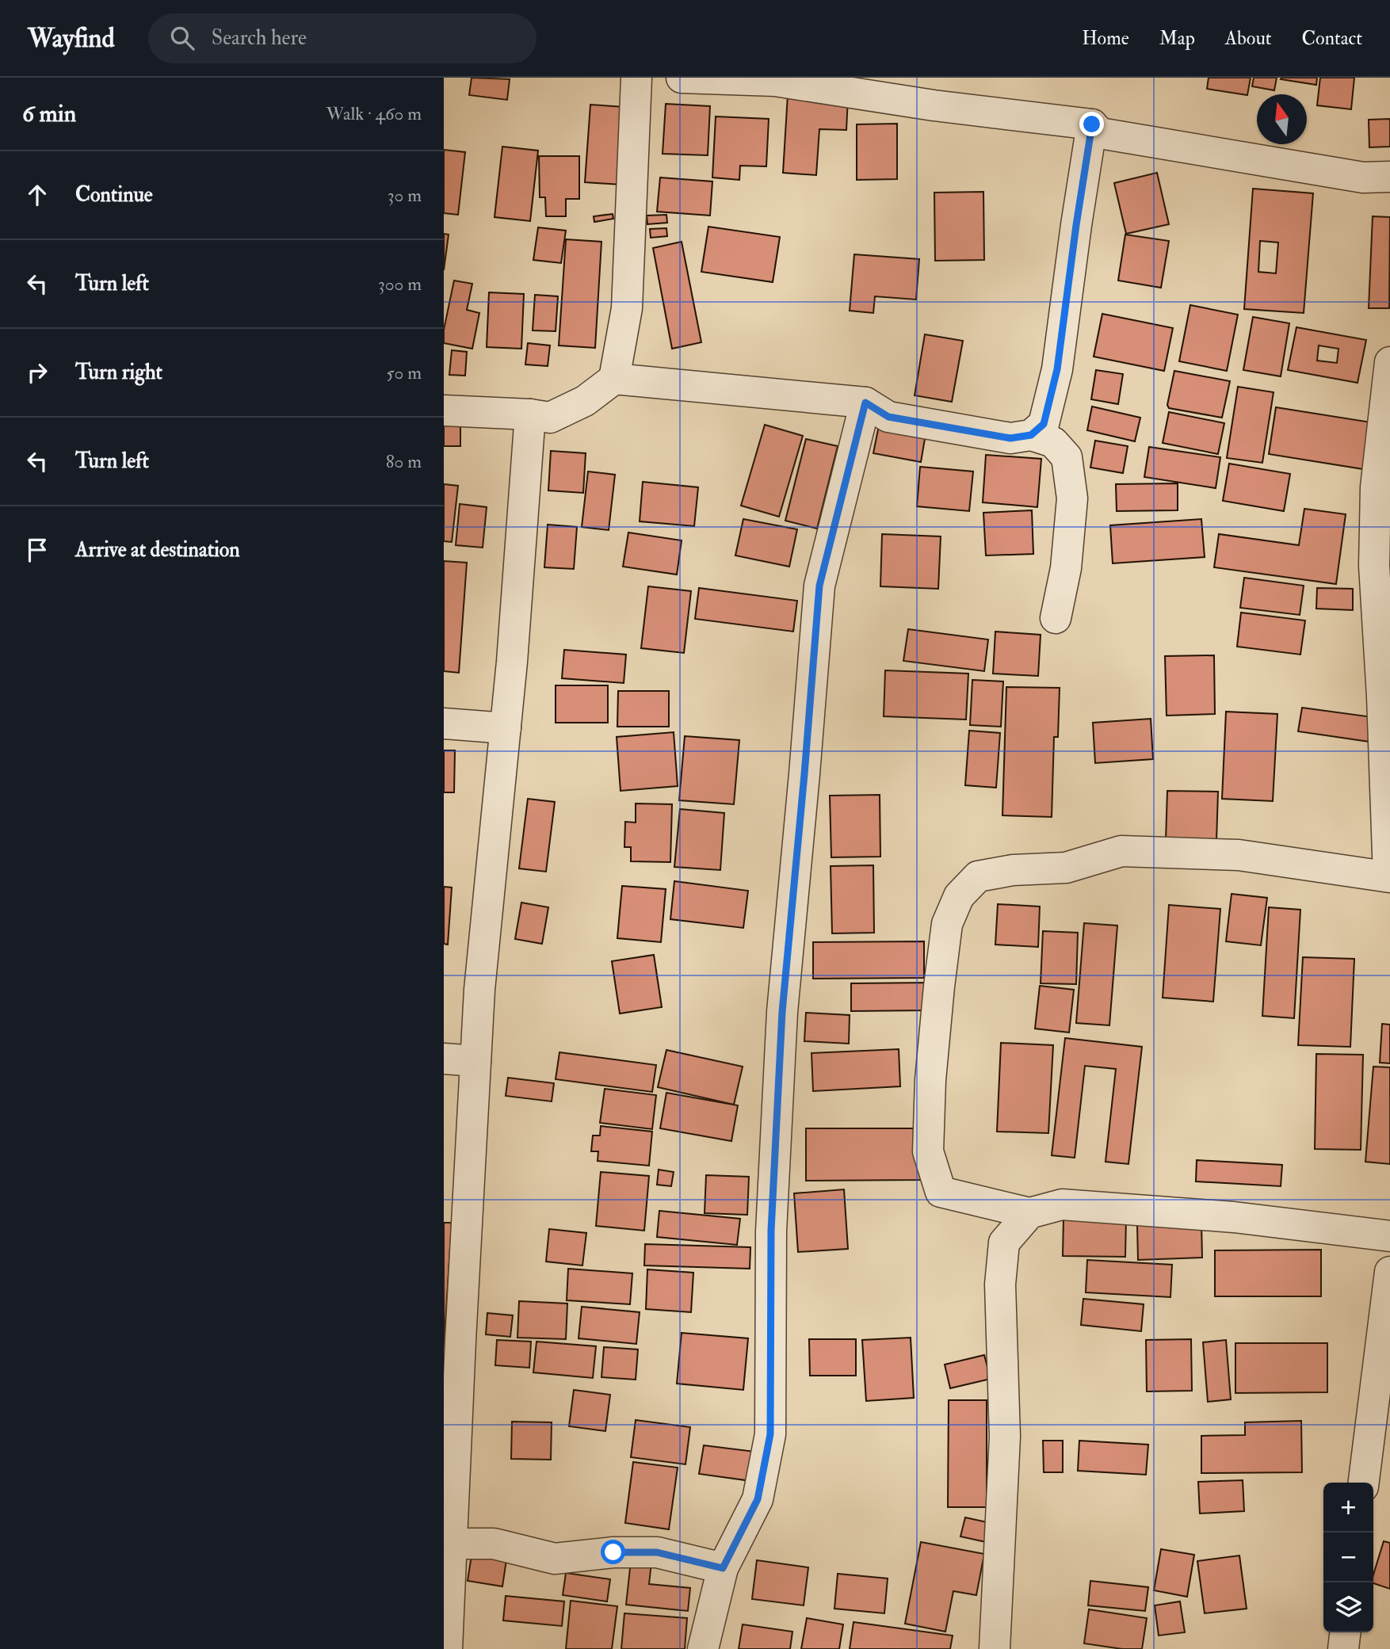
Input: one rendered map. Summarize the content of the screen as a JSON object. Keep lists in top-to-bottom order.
{
  "north": "top",
  "page": {
    "header": "Wayfind",
    "search": "Search here",
    "nav": [
      "Home",
      "Map",
      "About",
      "Contact"
    ],
    "heading": ["6 min", "Walk · 460 m"],
    "list": [
      ["Continue", "30 m"],
      ["Turn left", "300 m"],
      ["Turn right", "50 m"],
      ["Turn left", "80 m"],
      "Arrive at destination"
    ],
    "map_buttons": ["+", "−"]
  }
}
